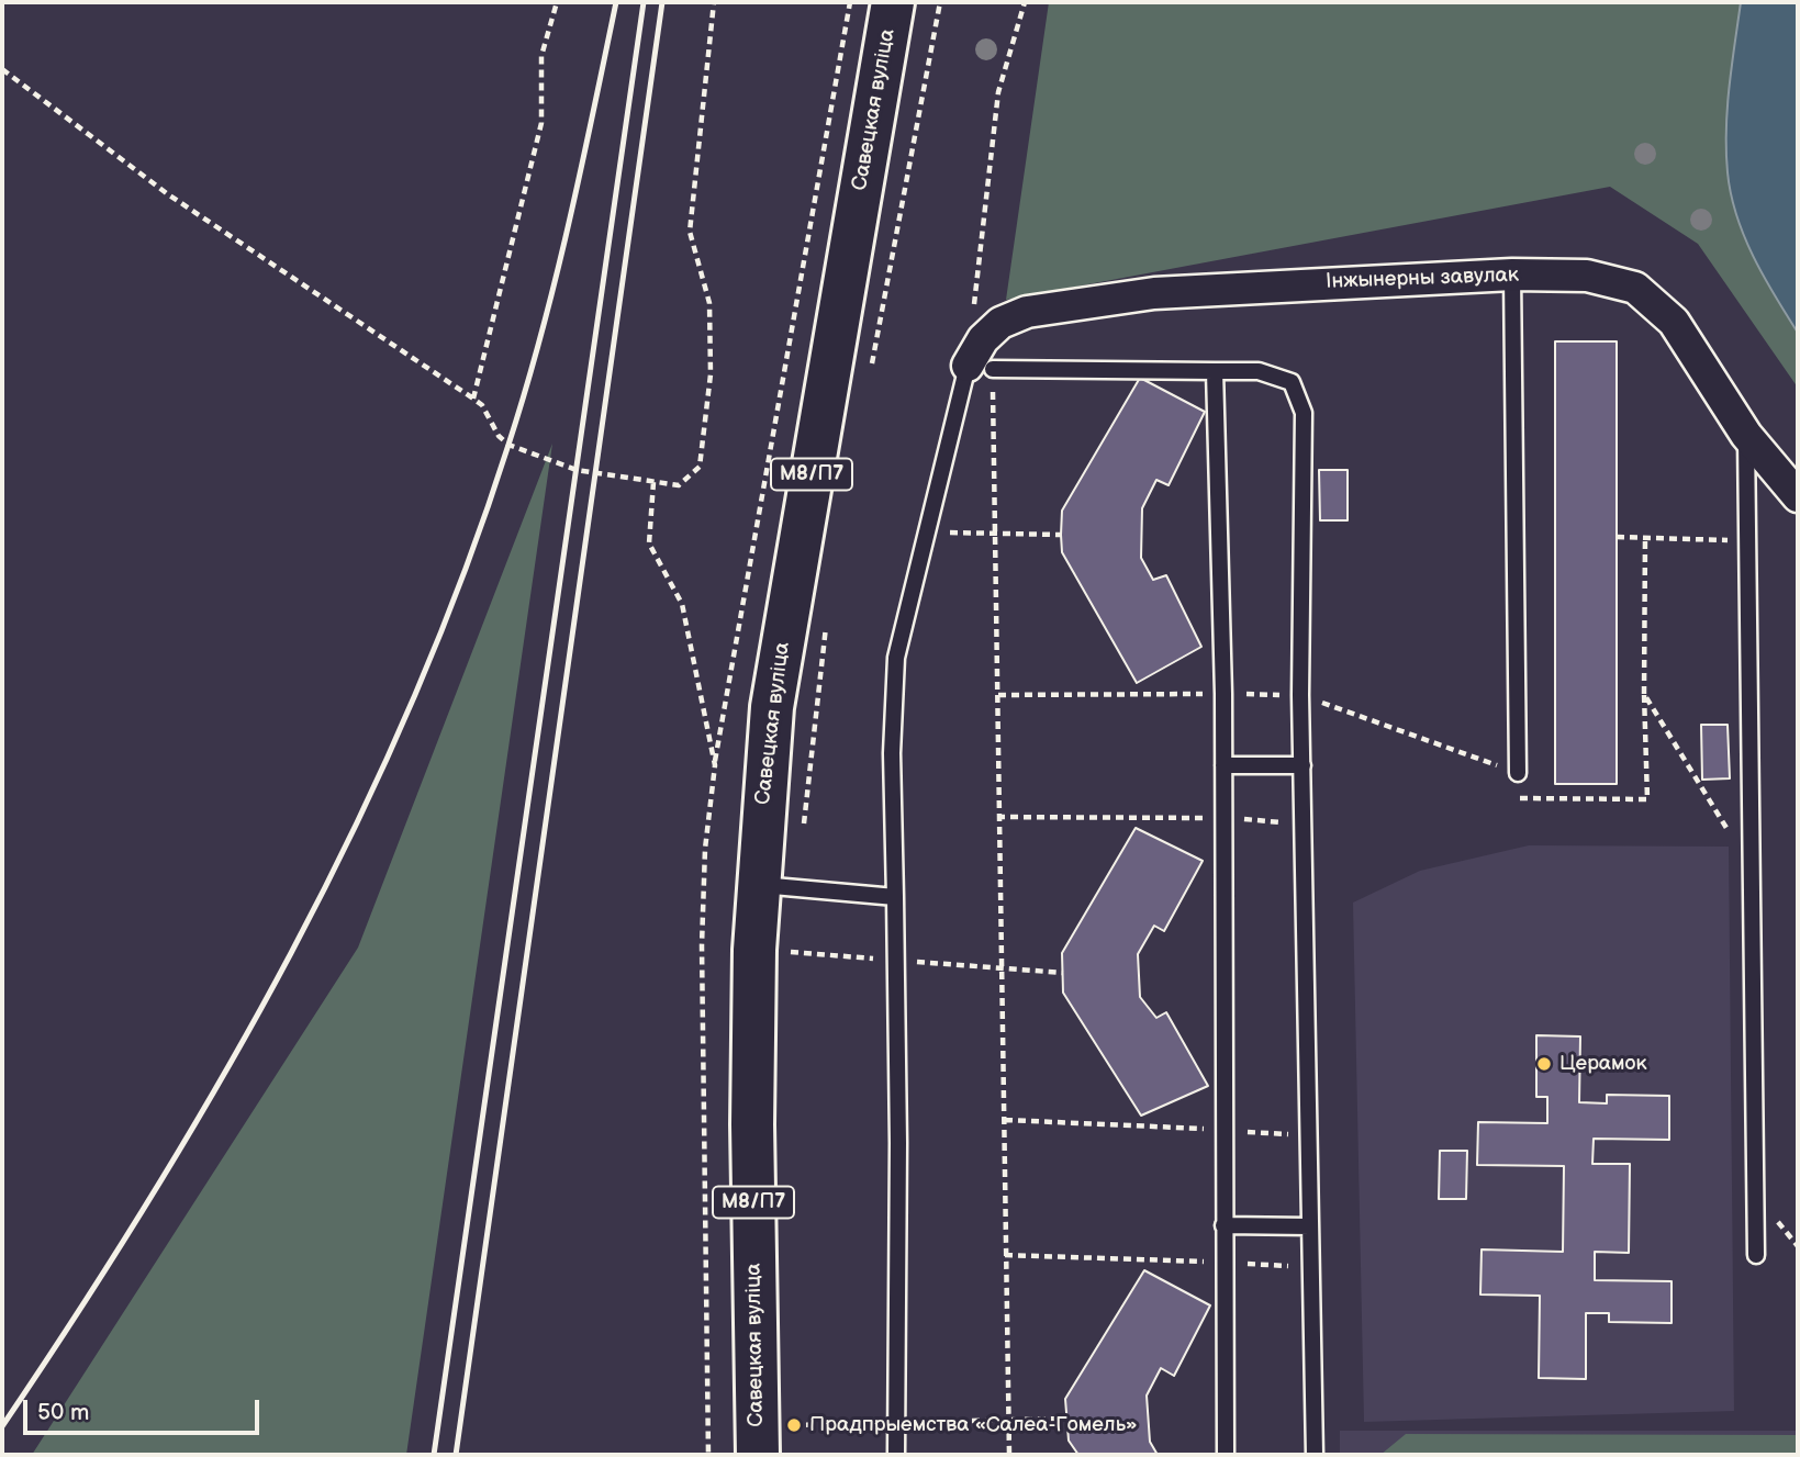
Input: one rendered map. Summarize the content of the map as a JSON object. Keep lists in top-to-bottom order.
{
  "streets": {
    "main road": ["Савецкая вуліца", "М8/П7"],
    "street": ["Інжынерны завулак"]
  },
  "places": ["Церамок", "Прадпрыемства «Салеа-Гомель»"],
  "scale_bar": "50 m"
}
